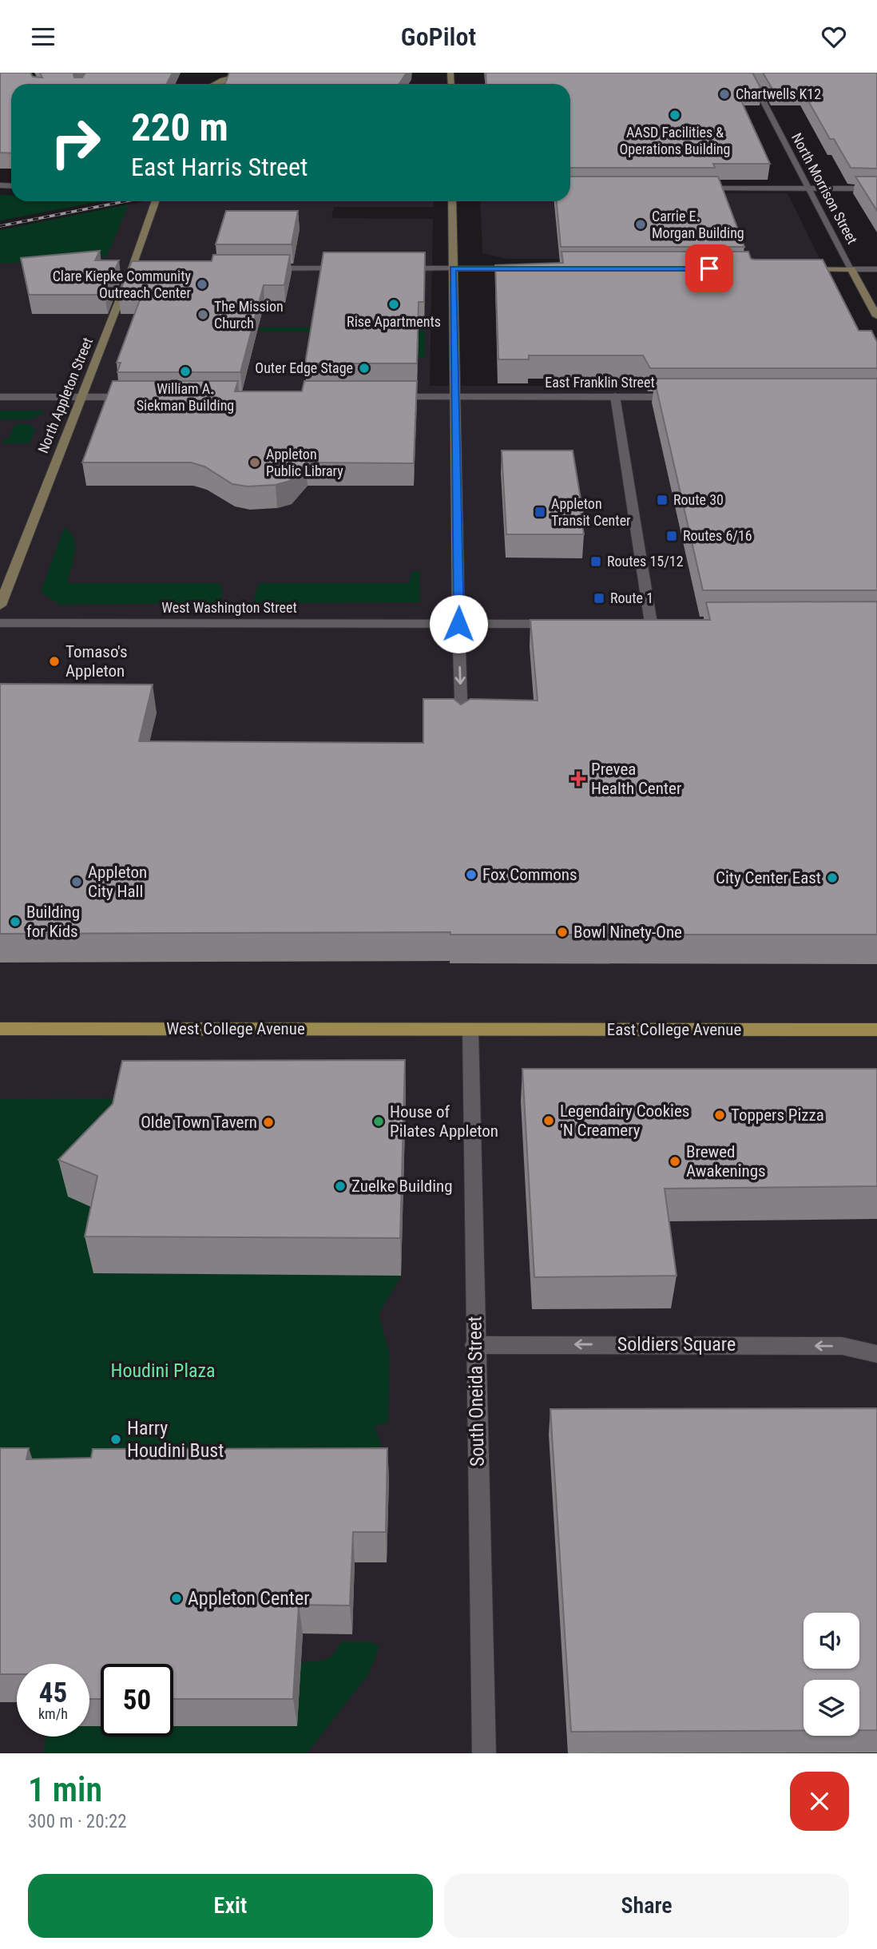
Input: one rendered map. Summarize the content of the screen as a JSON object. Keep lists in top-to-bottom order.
{
  "streets": {
    "main road": [
      "North Morrison Street",
      "North Appleton Street",
      "West College Avenue",
      "East College Avenue"
    ],
    "street": [
      "East Franklin Street",
      "West Washington Street",
      "Soldiers Square",
      "South Oneida Street"
    ]
  },
  "crossings": [
    ["West College Avenue", "East College Avenue"],
    ["West College Avenue", "South Oneida Street"],
    ["East College Avenue", "South Oneida Street"],
    ["Soldiers Square", "South Oneida Street"]
  ],
  "one_way": ["Soldiers Square"],
  "parks": ["Houdini Plaza"],
  "places": {
    "other": [
      "Chartwells K12",
      "AASD Facilities & Operations Building",
      "Carrie E. Morgan Building",
      "Clare Kiepke Community Outreach Center",
      "Rise Apartments",
      "The Mission Church",
      "Outer Edge Stage",
      "William A. Siekman Building",
      "Appleton Public Library",
      "Tomaso's Appleton",
      "Fox Commons",
      "City Center East",
      "Appleton City Hall",
      "Building for Kids",
      "Bowl Ninety-One",
      "Toppers Pizza",
      "Legendairy Cookies 'N Creamery",
      "House of Pilates Appleton",
      "Olde Town Tavern",
      "Brewed Awakenings",
      "Zuelke Building",
      "Harry Houdini Bust",
      "Appleton Center"
    ],
    "transit": [
      "Route 30",
      "Appleton Transit Center",
      "Routes 6/16",
      "Routes 15/12",
      "Route 1"
    ],
    "health": ["Prevea Health Center"]
  },
  "page": {
    "header": "GoPilot",
    "turn": ["220 m", "East Harris Street"],
    "speed": "45 km/h",
    "limit": "50",
    "heading": ["1 min", "300 m · 20:22"],
    "buttons": ["Exit", "Share"]
  }
}
